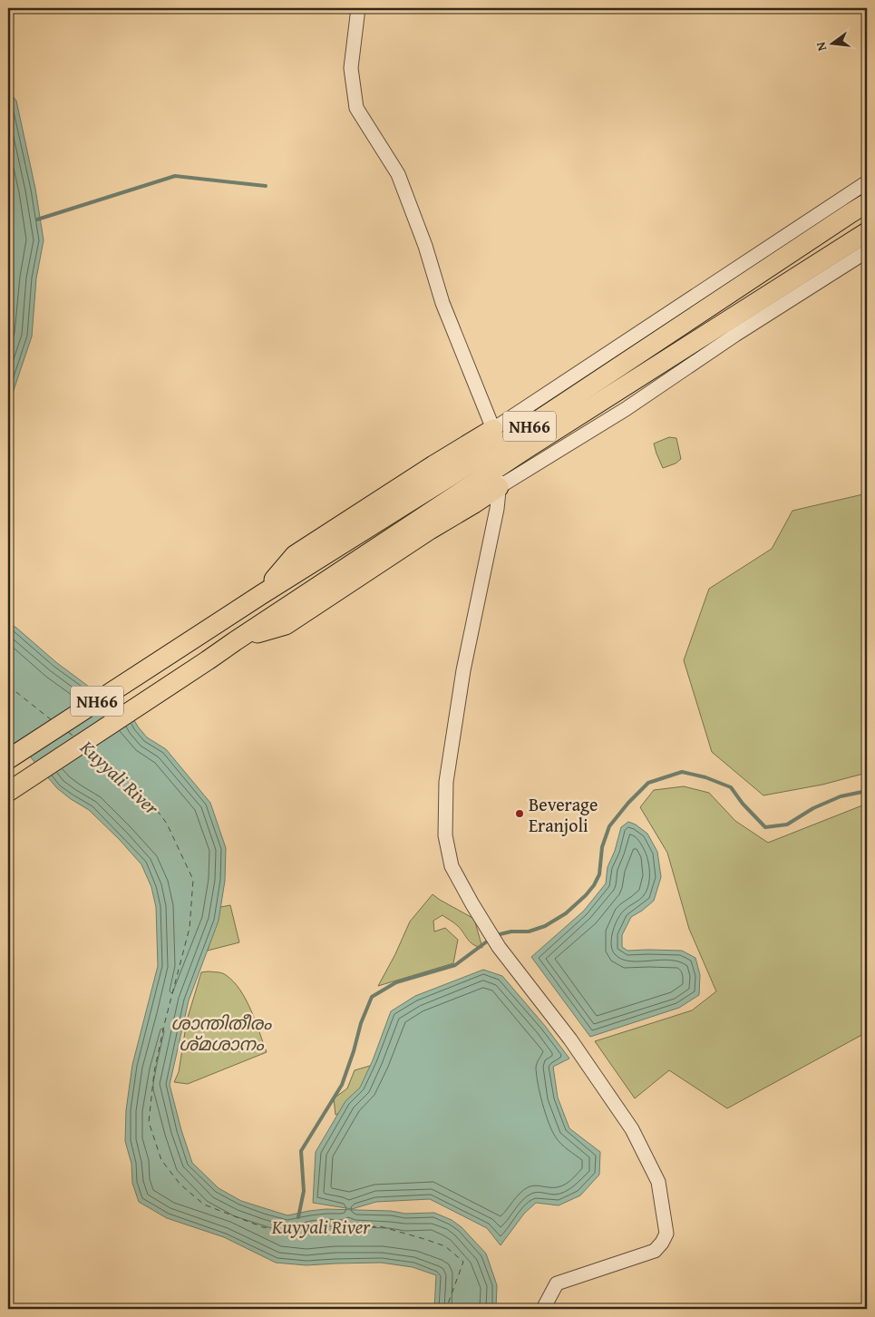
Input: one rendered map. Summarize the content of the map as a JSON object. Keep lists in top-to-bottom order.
{
  "streets": {
    "highway": ["NH66"]
  },
  "water": ["Kuyyali River"],
  "parks": ["ശാന്തിതീരം ശ്മശാനം"],
  "places": ["Beverage Eranjoli"],
  "north": "left"
}
